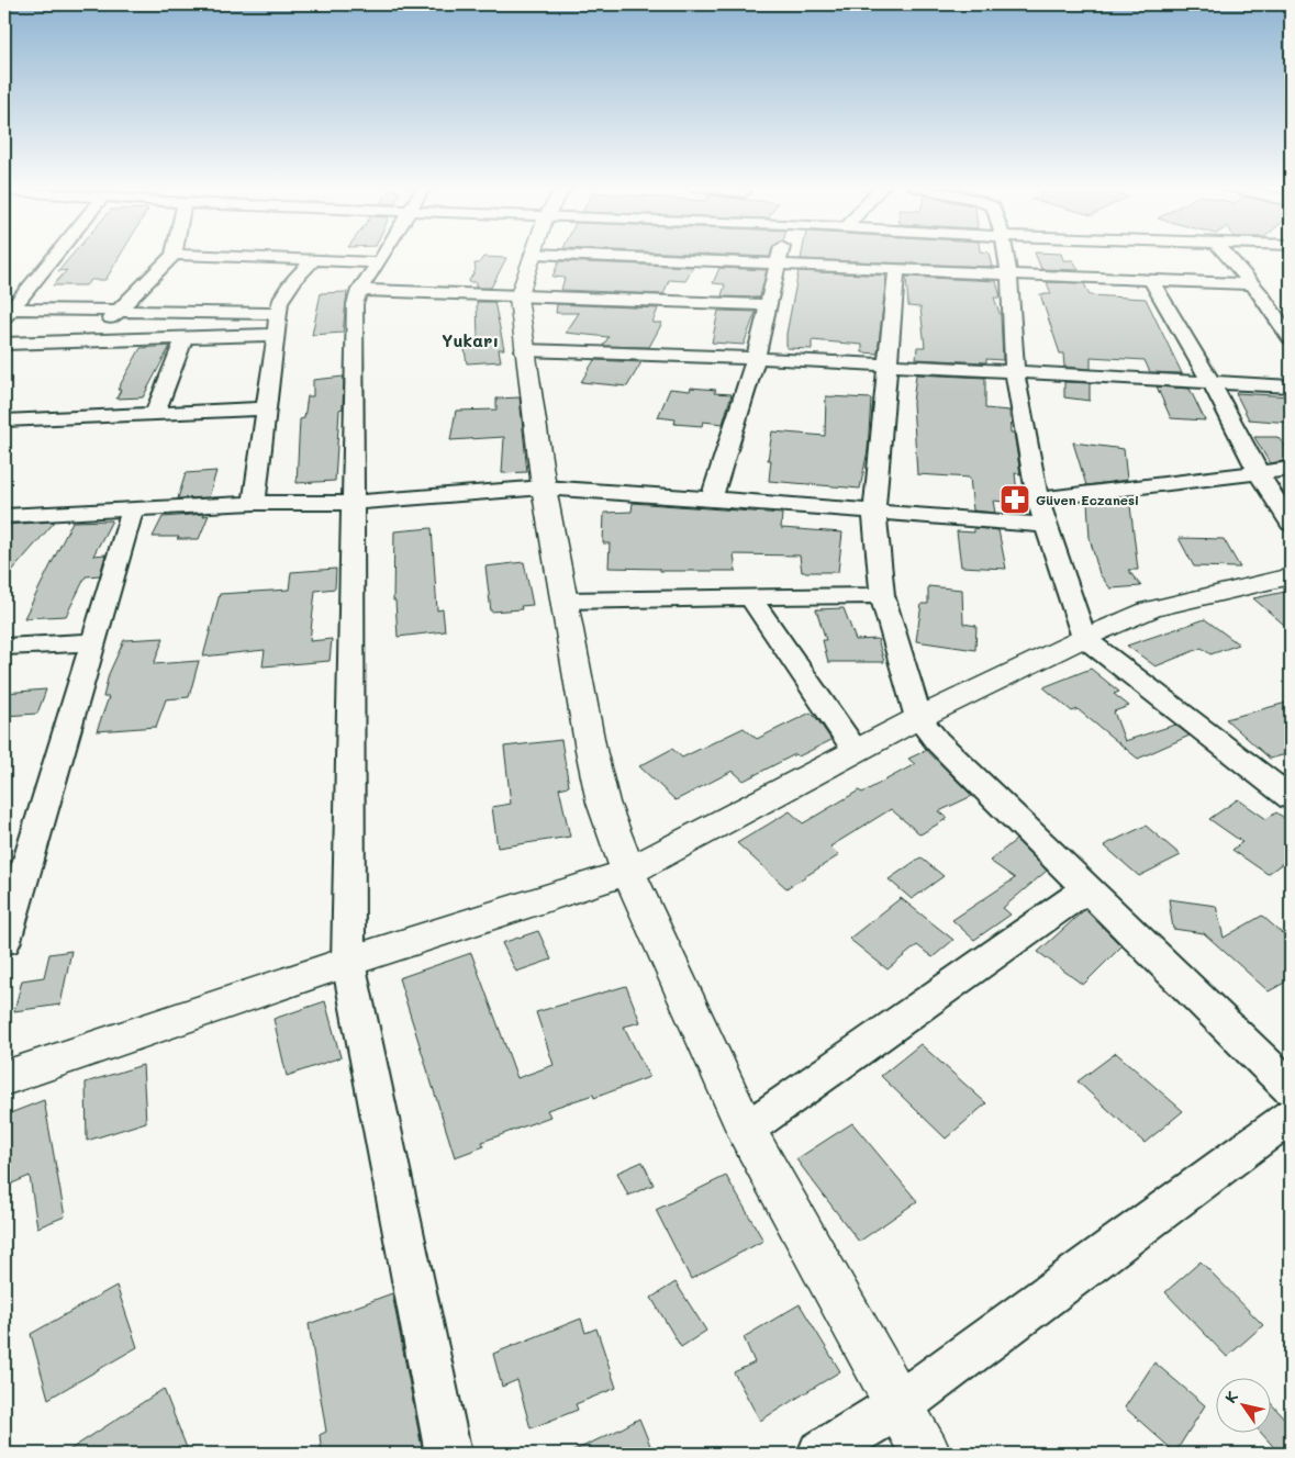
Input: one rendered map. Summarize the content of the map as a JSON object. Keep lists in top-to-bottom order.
{
  "districts": ["Yukarı"],
  "places": {
    "pharmacy": ["Güven Eczanesi"]
  },
  "north": "top left"
}
